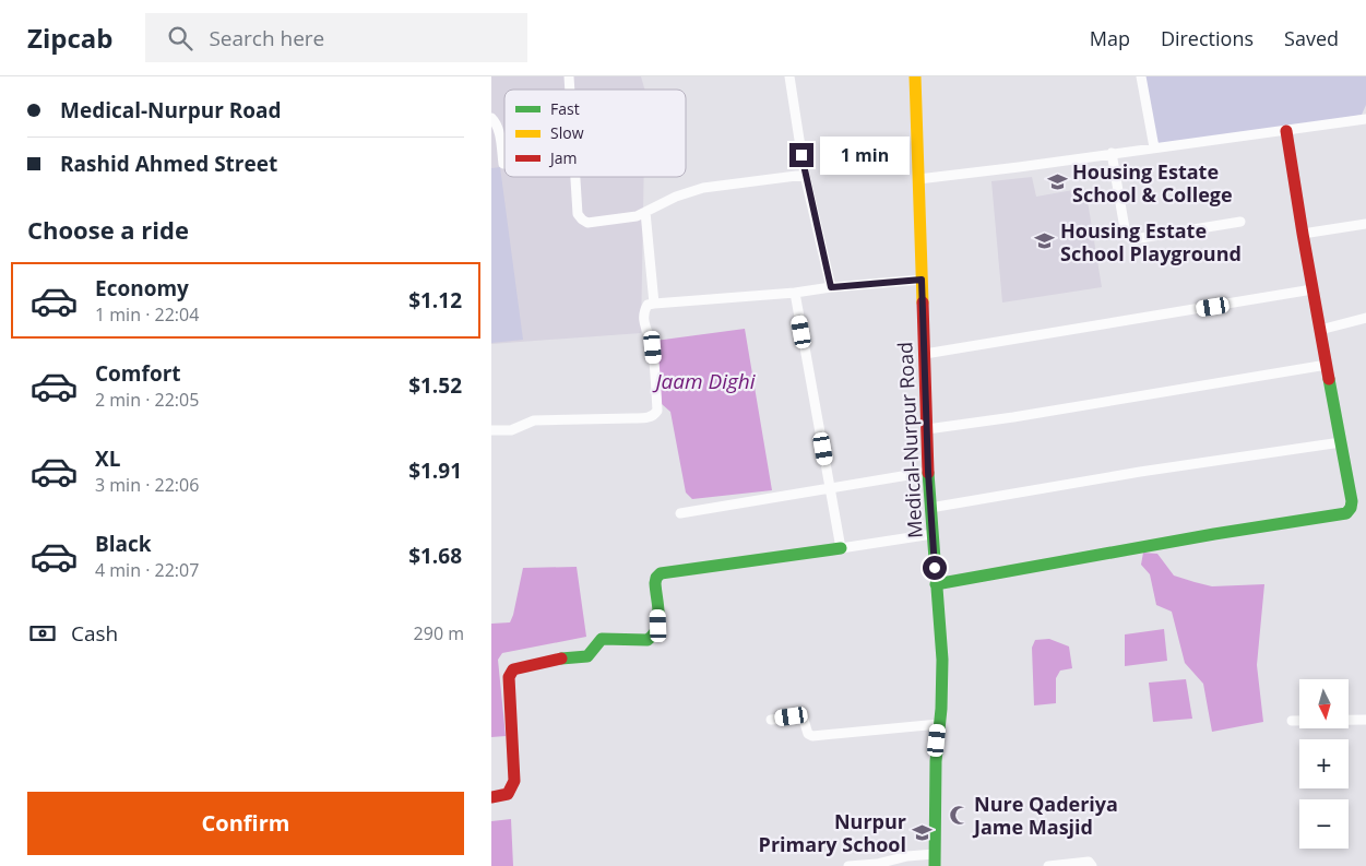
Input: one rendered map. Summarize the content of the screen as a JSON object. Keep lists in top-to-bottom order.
{
  "streets": {
    "street": ["Medical-Nurpur Road"]
  },
  "water": ["Jaam Dighi"],
  "places": {
    "school or university": ["Housing Estate School & College", "Housing Estate School Playground", "Nurpur Primary School"],
    "mosque": ["Nure Qaderiya Jame Masjid"]
  },
  "legend": ["Fast", "Slow", "Jam"],
  "north": "bottom",
  "page": {
    "header": "Zipcab",
    "search": "Search here",
    "nav": ["Map", "Directions", "Saved"],
    "banner": ["Medical-Nurpur Road", "Rashid Ahmed Street"],
    "bubble": "1 min",
    "heading": "Choose a ride",
    "list": [
      {
        "name": "Economy",
        "note": "1 min · 22:04",
        "value": "$1.12"
      },
      {
        "name": "Comfort",
        "note": "2 min · 22:05",
        "value": "$1.52"
      },
      {
        "name": "XL",
        "note": "3 min · 22:06",
        "value": "$1.91"
      },
      {
        "name": "Black",
        "note": "4 min · 22:07",
        "value": "$1.68"
      }
    ],
    "pay": ["Cash", "290 m"],
    "map_buttons": ["+", "−"],
    "buttons": "Confirm"
  }
}
